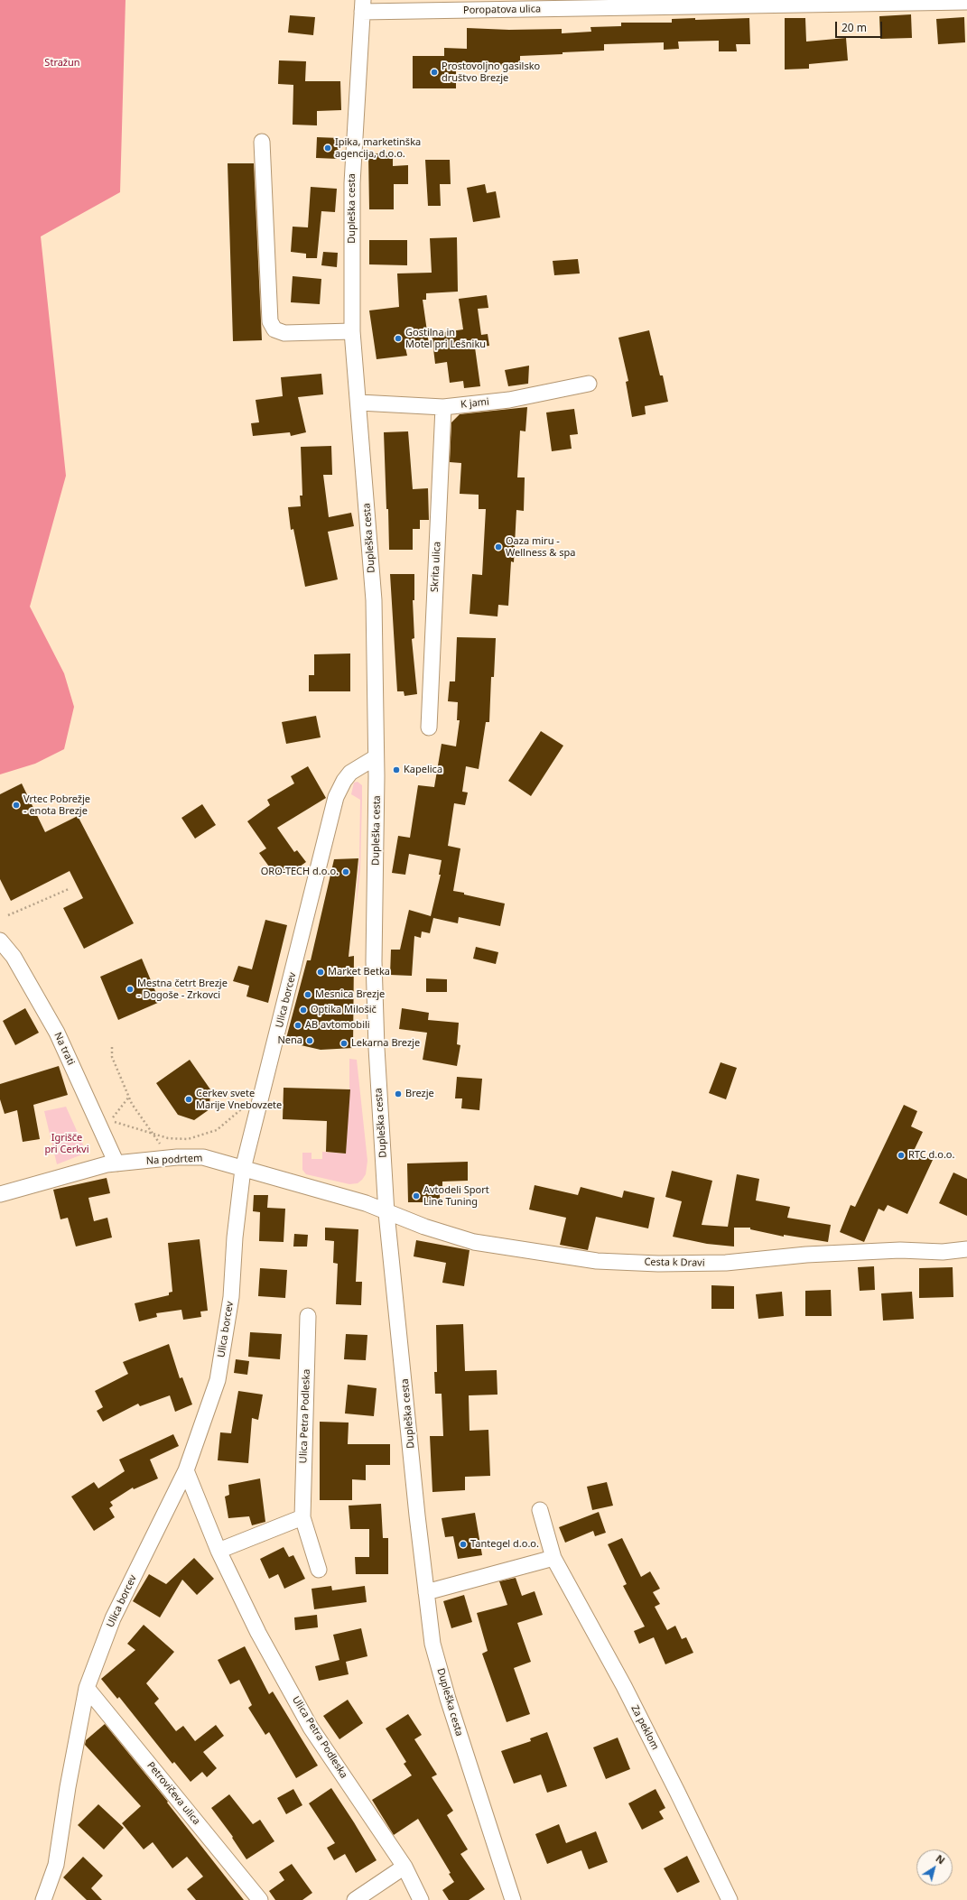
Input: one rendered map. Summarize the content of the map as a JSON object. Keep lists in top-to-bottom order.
{
  "streets": {
    "street": [
      "Poropatova ulica",
      "Dupleška cesta",
      "K jami",
      "Skrita ulica",
      "Ulica borcev",
      "Na trati",
      "Na podrtem",
      "Cesta k Dravi",
      "Ulica Petra Podleska",
      "Za peklom",
      "Petrovičeva ulica"
    ]
  },
  "crossings": [
    ["Poropatova ulica", "Dupleška cesta"],
    ["Dupleška cesta", "K jami"],
    ["Dupleška cesta", "Ulica borcev"],
    ["Dupleška cesta", "Na podrtem"],
    ["Dupleška cesta", "Cesta k Dravi"],
    ["K jami", "Skrita ulica"],
    ["Ulica borcev", "Na podrtem"],
    ["Ulica borcev", "Ulica Petra Podleska"],
    ["Ulica borcev", "Petrovičeva ulica"],
    ["Na trati", "Na podrtem"],
    ["Na podrtem", "Cesta k Dravi"]
  ],
  "parks": ["Stražun", "Igrišče pri Cerkvi"],
  "places": [
    "Prostovoljno gasilsko društvo Brezje",
    "Ipika, marketinška agencija, d.o.o.",
    "Gostilna in Motel pri Lešniku",
    "Oaza miru - Wellness & spa",
    "Kapelica",
    "Vrtec Pobrežje - enota Brezje",
    "ORO-TECH d.o.o.",
    "Market Betka",
    "Mestna četrt Brezje - Dogoše - Zrkovci",
    "Mesnica Brezje",
    "Optika Milošič",
    "AB avtomobili",
    "Nena",
    "Lekarna Brezje",
    "Brezje",
    "Cerkev svete Marije Vnebovzete",
    "RTC d.o.o.",
    "Avtodeli Sport Line Tuning",
    "Tantegel d.o.o."
  ],
  "scale_bar": "20 m",
  "north": "top right"
}
